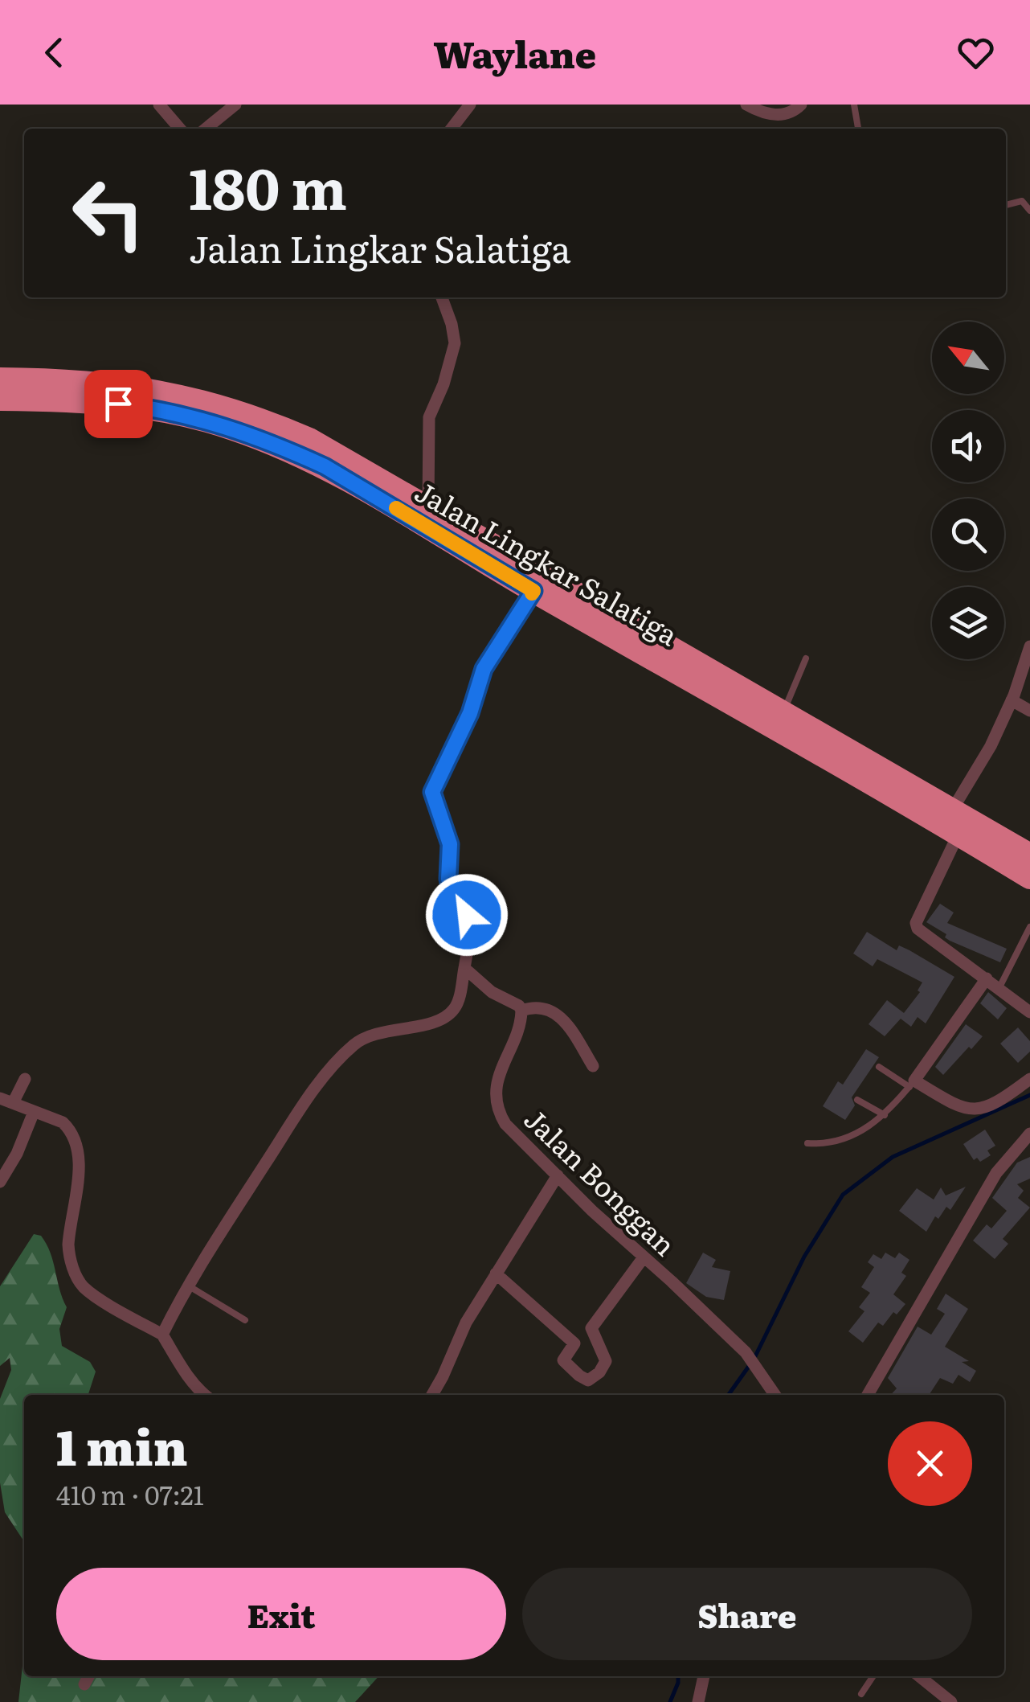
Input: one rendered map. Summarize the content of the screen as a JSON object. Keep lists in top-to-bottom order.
{
  "streets": {
    "highway": ["Jalan Lingkar Salatiga"],
    "street": ["Jalan Bonggan"]
  },
  "north": "top left",
  "page": {
    "header": "Waylane",
    "turn": ["180 m", "Jalan Lingkar Salatiga"],
    "heading": ["1 min", "410 m · 07:21"],
    "buttons": ["Exit", "Share"]
  }
}
